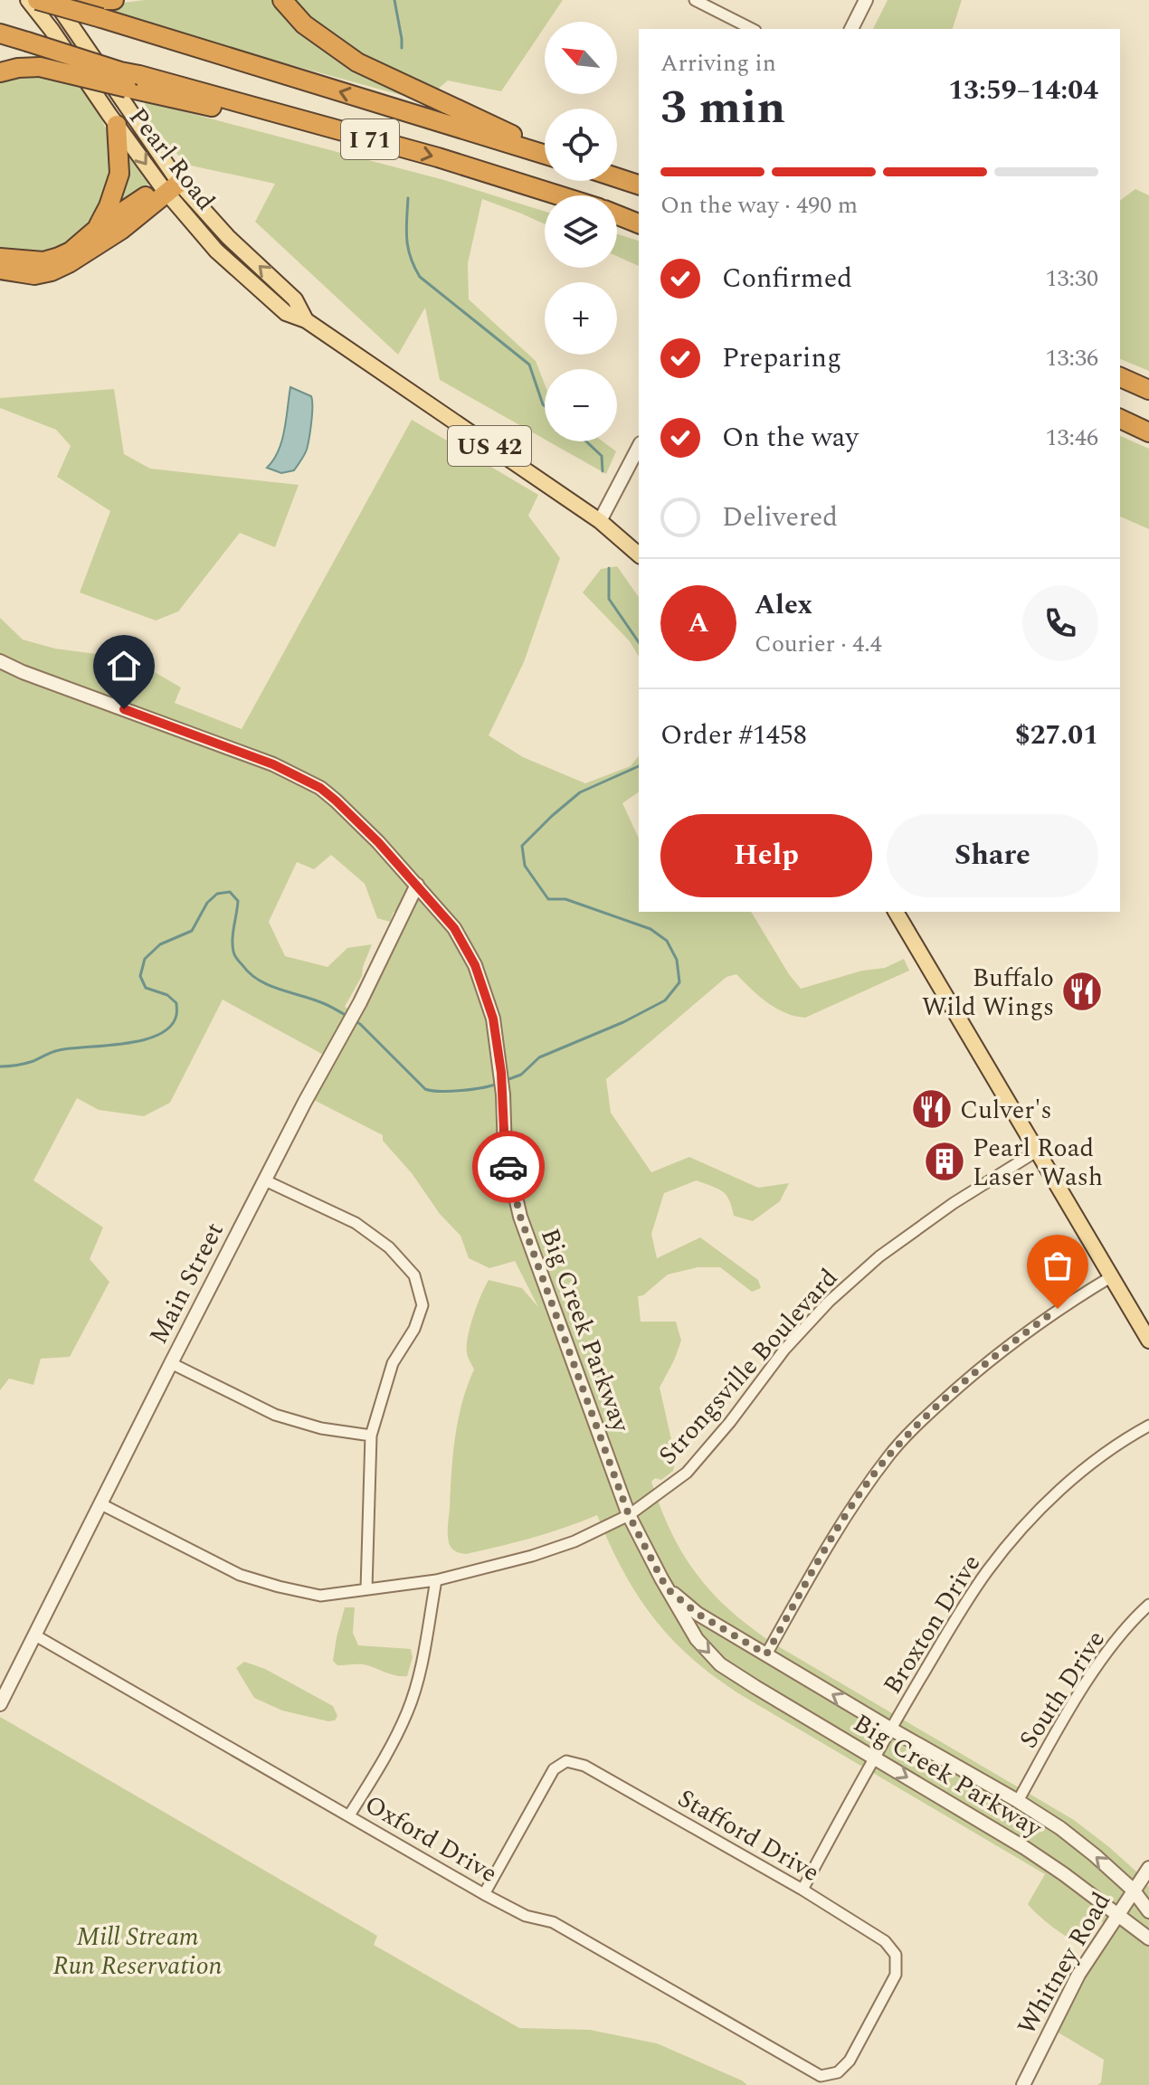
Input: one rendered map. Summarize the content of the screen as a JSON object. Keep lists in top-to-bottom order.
{
  "streets": {
    "highway": ["I 71"],
    "main road": ["Pearl Road", "US 42"],
    "street": [
      "Main Street",
      "Big Creek Parkway",
      "Strongsville Boulevard",
      "Broxton Drive",
      "South Drive",
      "Stafford Drive",
      "Oxford Drive",
      "Whitney Road"
    ]
  },
  "crossings": [
    ["Main Street", "Big Creek Parkway"],
    ["Main Street", "Strongsville Boulevard"],
    ["Main Street", "Oxford Drive"],
    ["Big Creek Parkway", "Strongsville Boulevard"],
    ["Big Creek Parkway", "Broxton Drive"],
    ["Big Creek Parkway", "South Drive"],
    ["Big Creek Parkway", "Whitney Road"],
    ["Broxton Drive", "Stafford Drive"],
    ["Stafford Drive", "Oxford Drive"]
  ],
  "parks": ["Mill Stream Run Reservation"],
  "places": {
    "restaurant": ["Buffalo Wild Wings", "Culver's"],
    "building": ["Pearl Road Laser Wash"]
  },
  "north": "top left",
  "page": {
    "map_buttons": ["+", "−"],
    "heading": ["3 min", "Arriving in", "13:59–14:04"],
    "panel": [
      "Alex",
      "Courier · 4.4",
      "Order #1458",
      "$27.01"
    ],
    "bar": "On the way · 490 m",
    "list": [
      ["Confirmed", "13:30"],
      ["Preparing", "13:36"],
      ["On the way", "13:46"],
      "Delivered"
    ],
    "round": "A",
    "buttons": ["Help", "Share"]
  }
}
